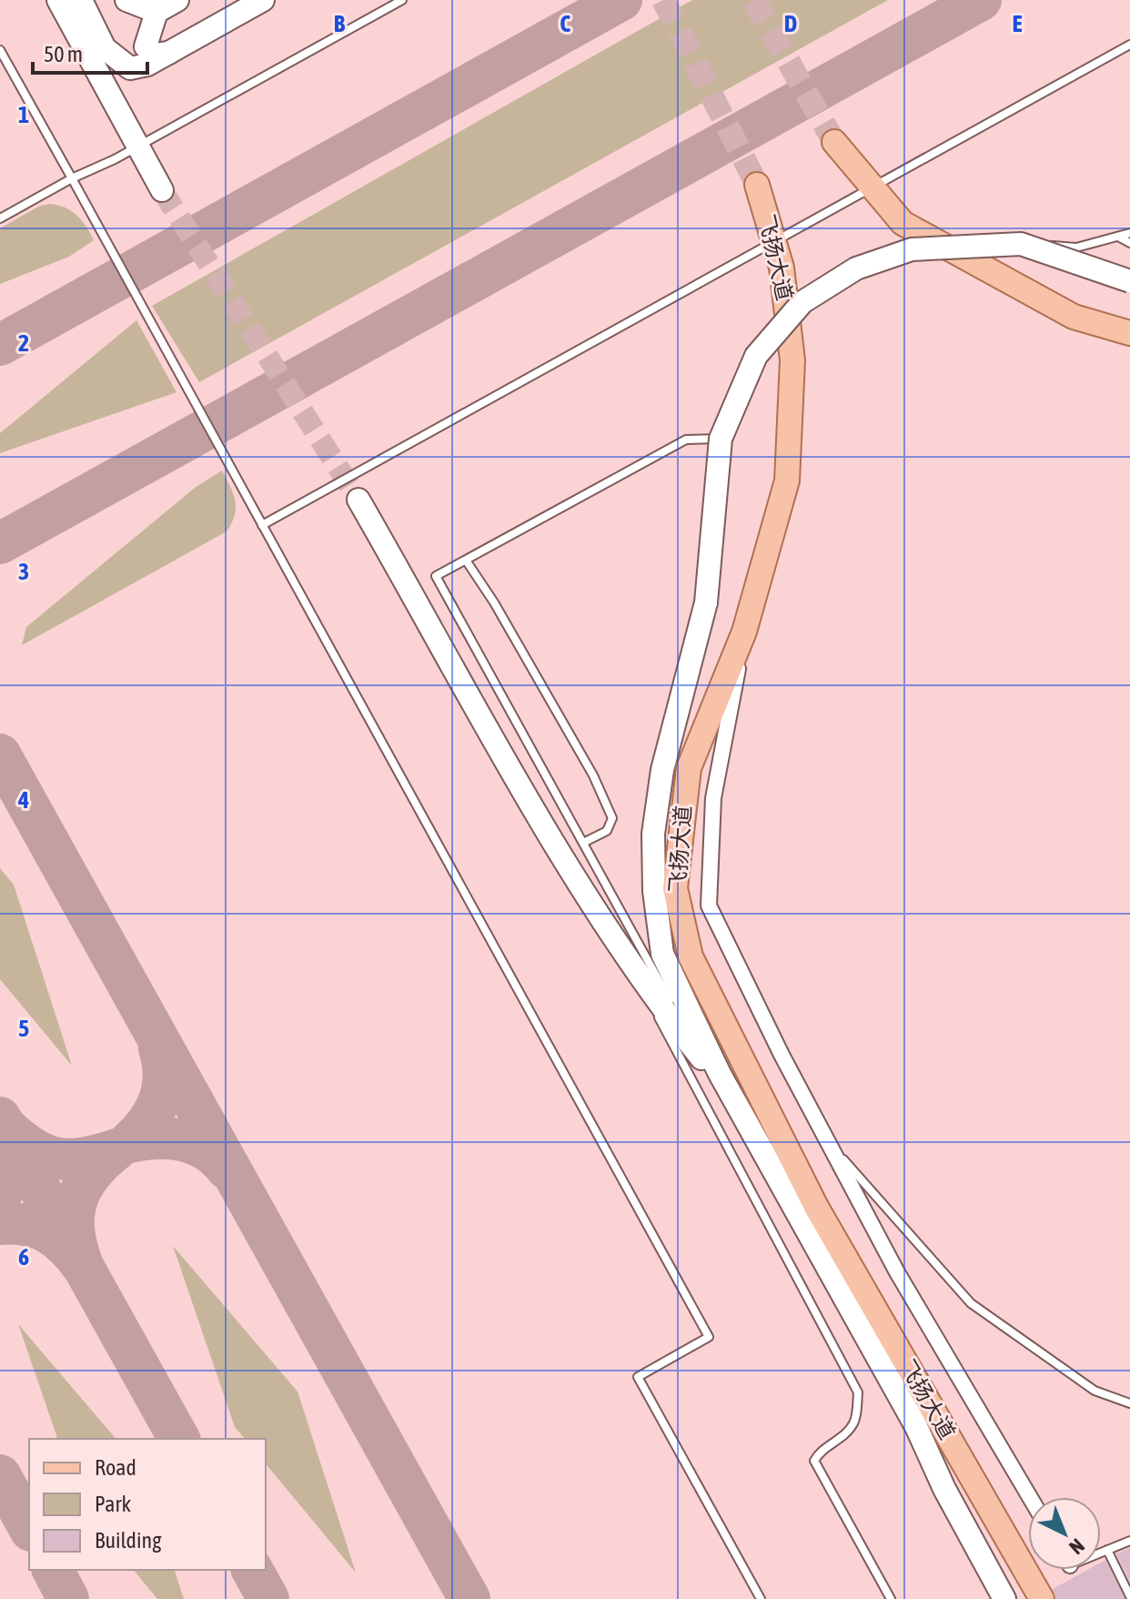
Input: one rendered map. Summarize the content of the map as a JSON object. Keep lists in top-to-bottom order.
{
  "streets": {
    "main road": ["飞扬大道"]
  },
  "legend": ["Road", "Park", "Building"],
  "scale_bar": "50 m",
  "north": "bottom right",
  "grid": {
    "columns": [
      "B",
      "C",
      "D",
      "E"
    ],
    "rows": [
      "1",
      "2",
      "3",
      "4",
      "5",
      "6"
    ]
  }
}
